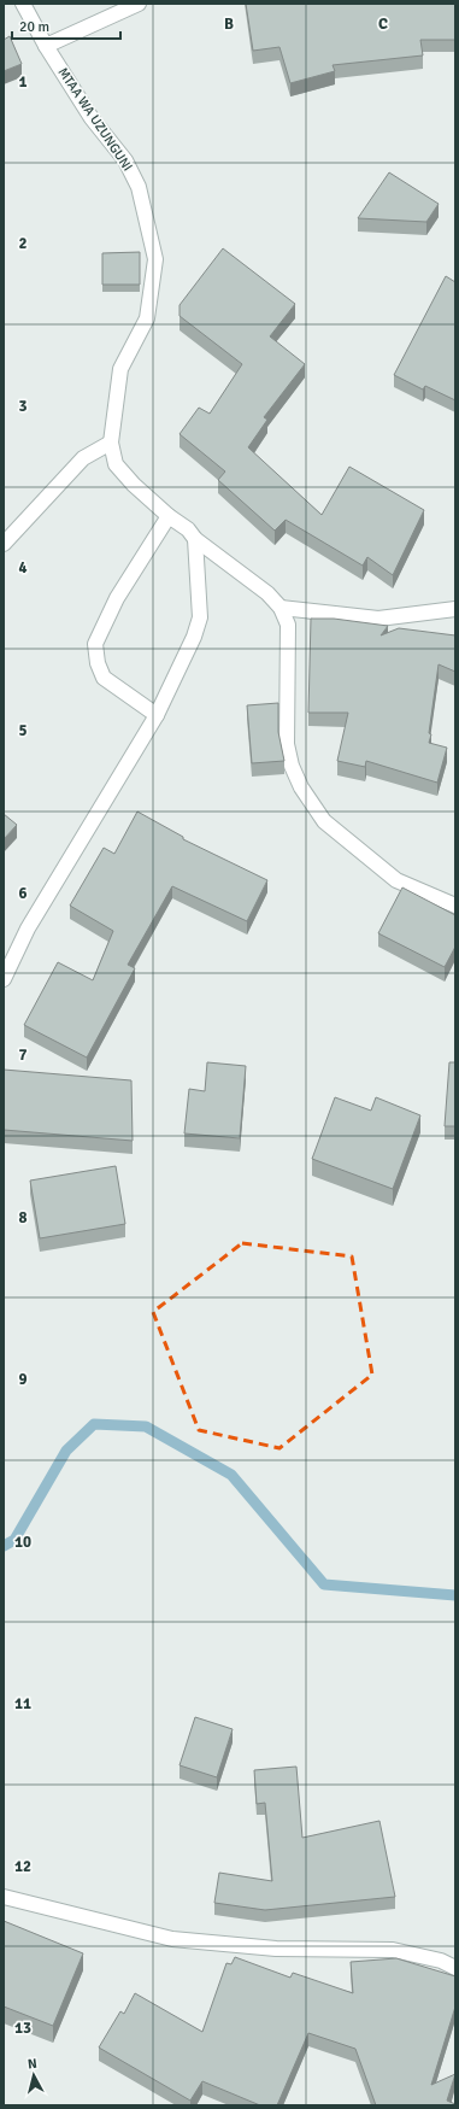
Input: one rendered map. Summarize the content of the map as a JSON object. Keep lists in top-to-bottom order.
{
  "streets": {
    "street": ["MTAA WA UZUNGUNI"]
  },
  "scale_bar": "20 m",
  "north": "top",
  "grid": {
    "columns": ["B", "C"],
    "rows": [
      "1",
      "2",
      "3",
      "4",
      "5",
      "6",
      "7",
      "8",
      "9",
      "10",
      "11",
      "12",
      "13"
    ]
  }
}
